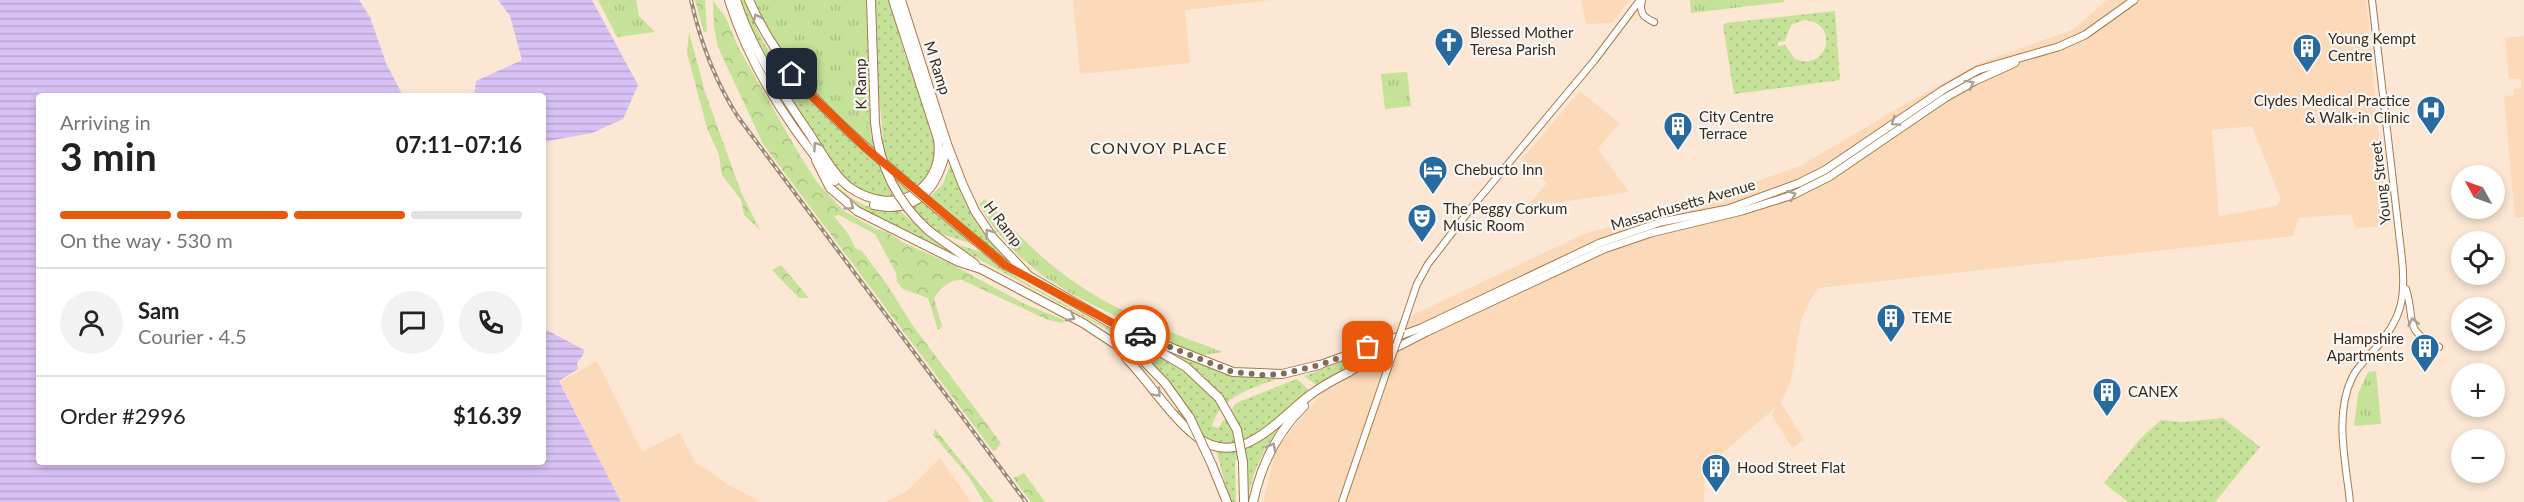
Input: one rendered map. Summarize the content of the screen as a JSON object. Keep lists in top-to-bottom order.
{
  "streets": {
    "highway": ["M Ramp", "K Ramp", "H Ramp"],
    "main road": ["Young Street", "Massachusetts Avenue"]
  },
  "crossings": [
    ["M Ramp", "H Ramp"]
  ],
  "districts": ["CONVOY PLACE"],
  "places": {
    "church": ["Blessed Mother Teresa Parish"],
    "building": [
      "Young Kempt Centre",
      "City Centre Terrace",
      "TEME",
      "Hampshire Apartments",
      "CANEX",
      "Hood Street Flat"
    ],
    "hospital": ["Clydes Medical Practice & Walk-in Clinic"],
    "hotel": ["Chebucto Inn"],
    "theatre": ["The Peggy Corkum Music Room"]
  },
  "north": "top left",
  "page": {
    "heading": ["3 min", "Arriving in", "07:11–07:16"],
    "panel": [
      "Sam",
      "Courier · 4.5",
      "Order #2996",
      "$16.39"
    ],
    "map_buttons": ["+", "−"],
    "bar": "On the way · 530 m"
  }
}
